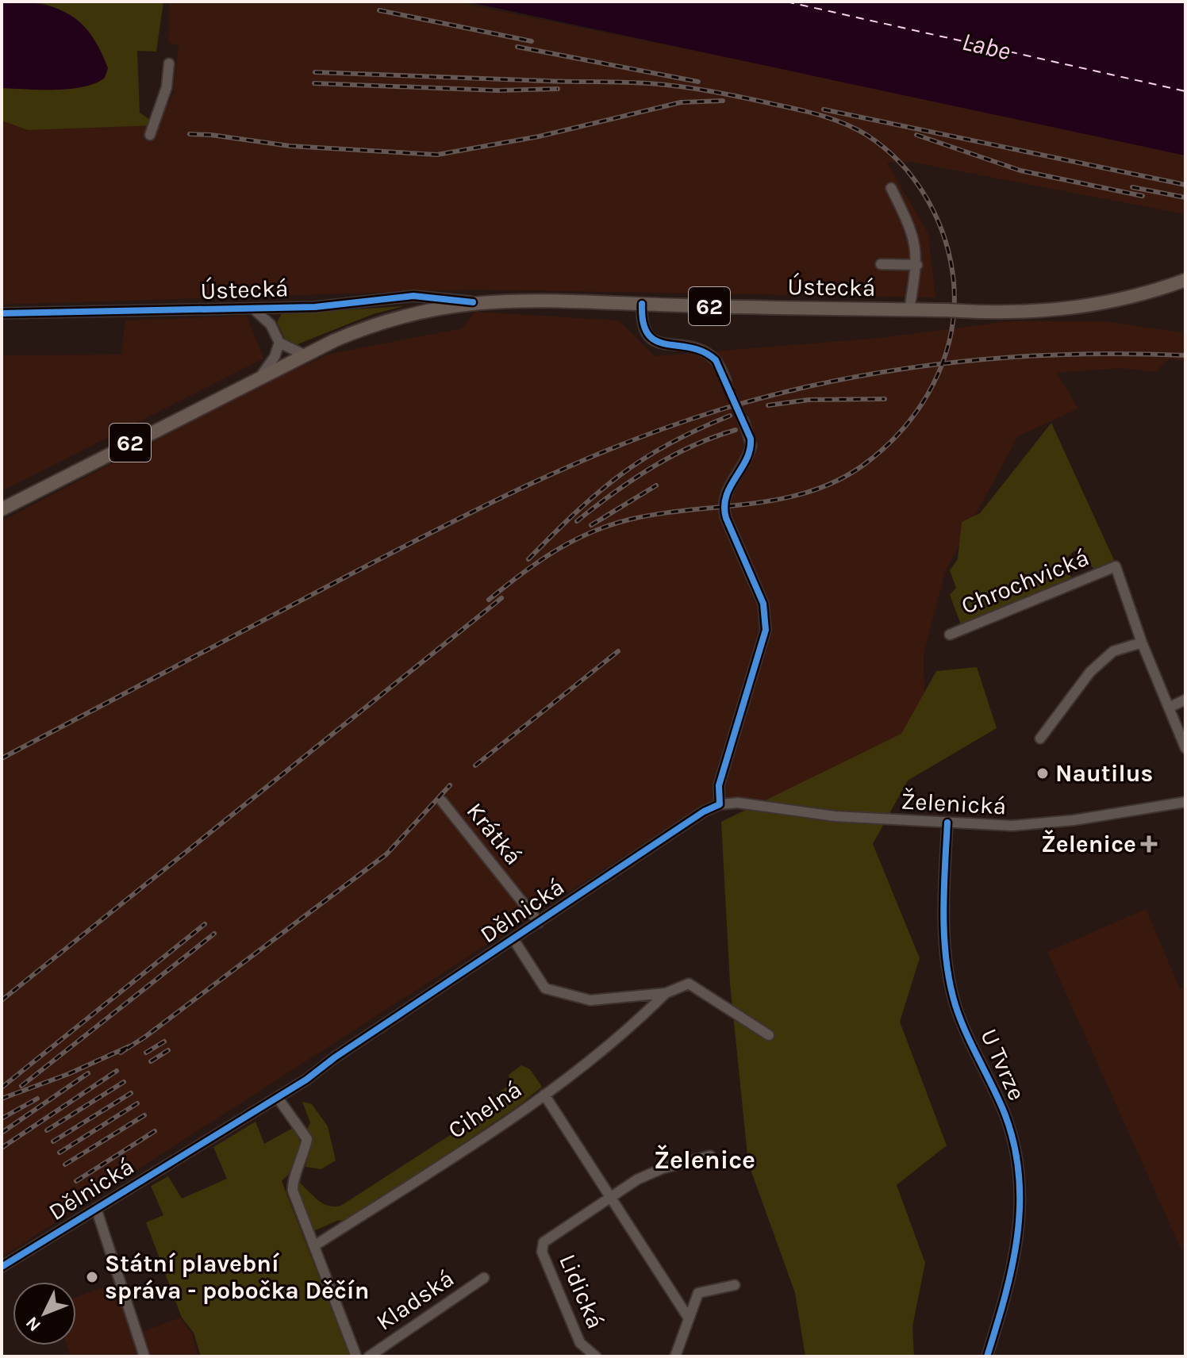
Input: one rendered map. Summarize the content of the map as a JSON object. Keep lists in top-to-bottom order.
{
  "streets": {
    "main road": ["Ústecká", "62"],
    "street": [
      "Chrochvická",
      "Želenická",
      "Krátká",
      "Dělnická",
      "U Tvrze",
      "Cihelná",
      "Lidická",
      "Kladská"
    ]
  },
  "crossings": [
    ["Ústecká", "62"],
    ["Želenická", "Dělnická"],
    ["Želenická", "U Tvrze"],
    ["Krátká", "Dělnická"],
    ["Dělnická", "Kladská"],
    ["Cihelná", "Kladská"]
  ],
  "districts": ["Želenice"],
  "water": ["Labe"],
  "places": {
    "other": ["Nautilus", "Státní plavební správa - pobočka Děčín"],
    "health": ["Želenice"]
  },
  "north": "bottom left"
}
